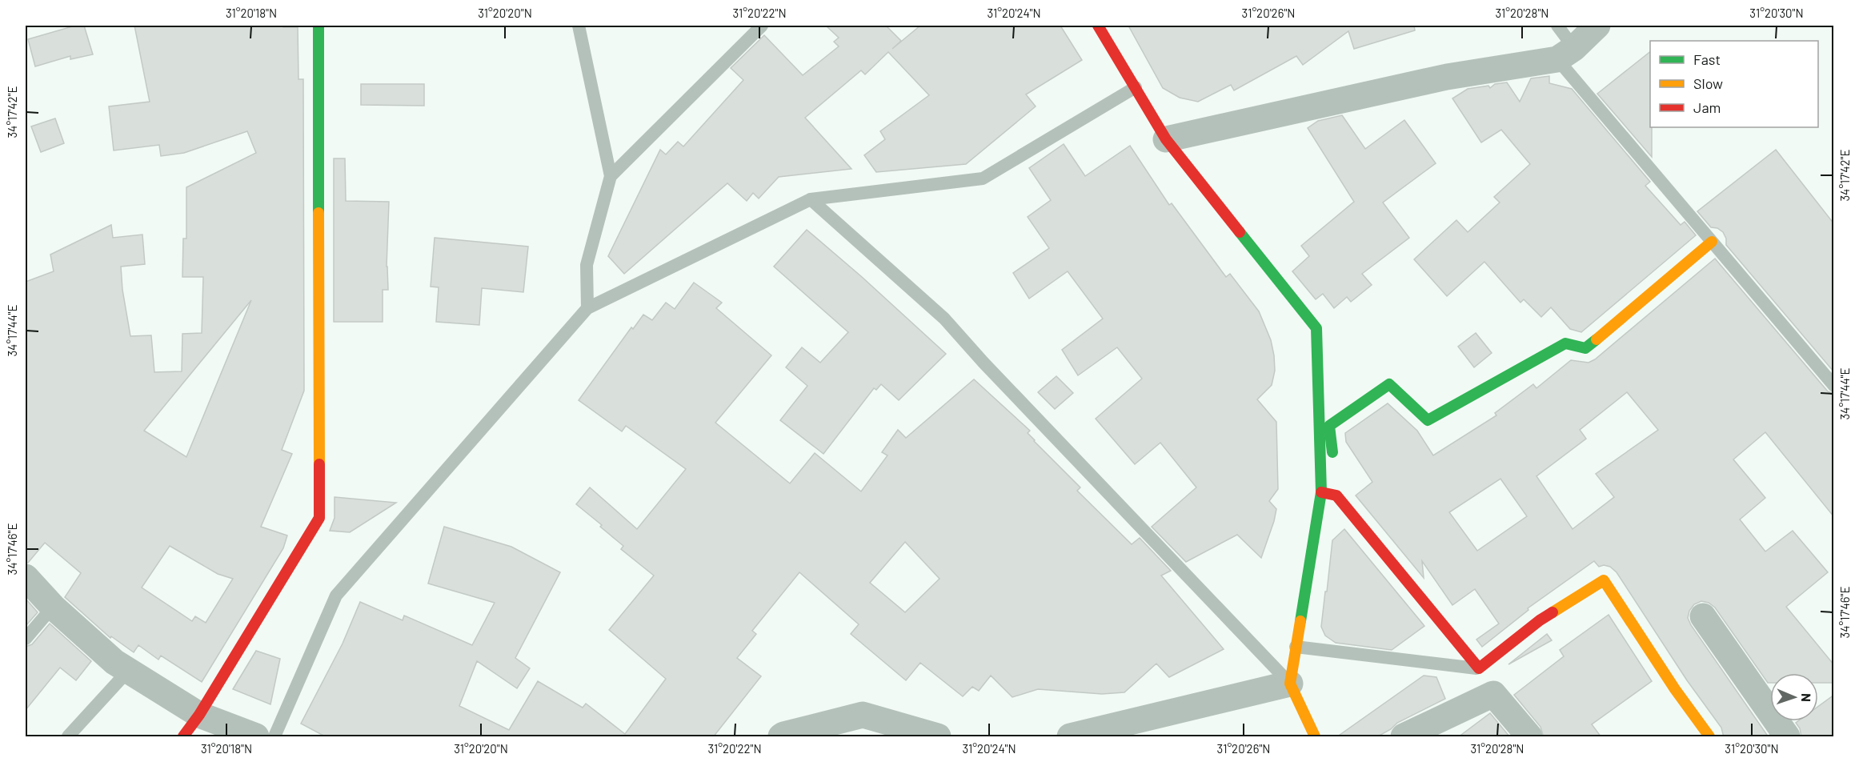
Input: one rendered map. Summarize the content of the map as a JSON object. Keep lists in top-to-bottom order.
{
  "legend": ["Fast", "Slow", "Jam"],
  "north": "right",
  "coordinates": [
    "31°20'18\"N",
    "31°20'20\"N",
    "31°20'22\"N",
    "31°20'24\"N",
    "31°20'26\"N",
    "31°20'28\"N",
    "31°20'30\"N",
    "34°17'42\"E",
    "34°17'44\"E",
    "34°17'46\"E"
  ]
}
